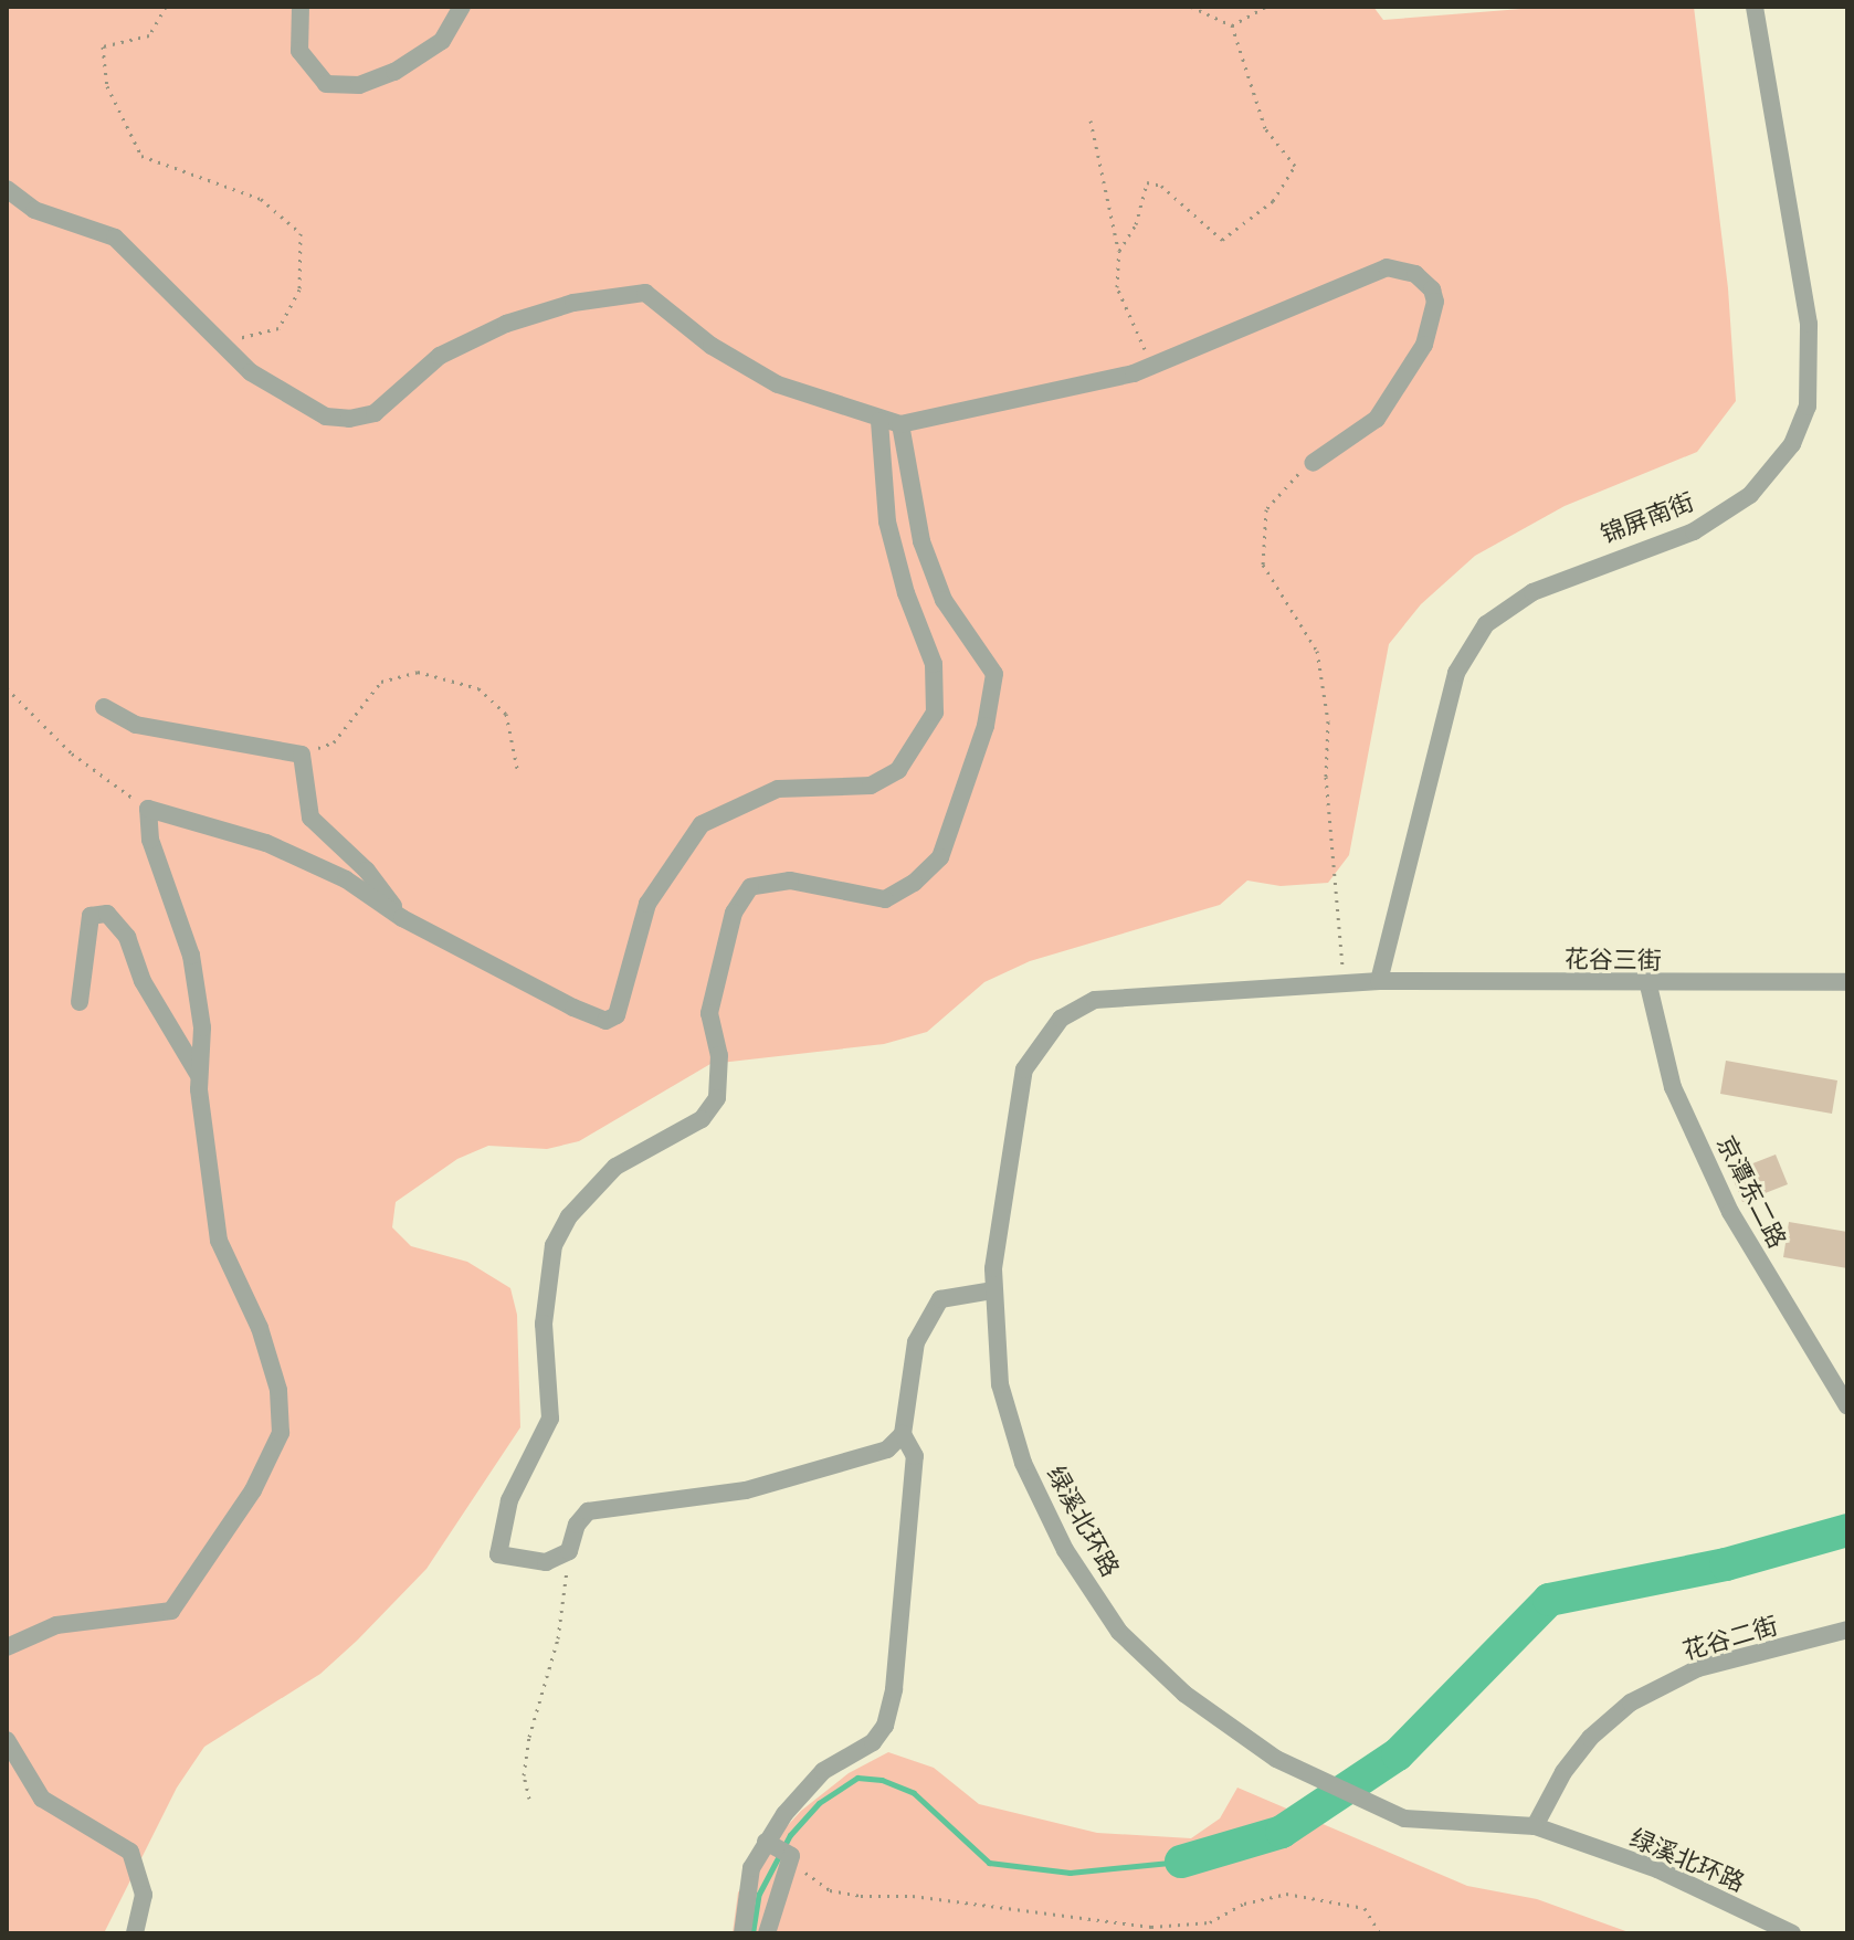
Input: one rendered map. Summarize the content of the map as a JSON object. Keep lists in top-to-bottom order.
{
  "streets": {
    "street": [
      "锦屏南街",
      "花谷三街",
      "京潭东二路",
      "绿溪北环路",
      "花谷二街"
    ]
  },
  "crossings": [
    ["锦屏南街", "花谷三街"],
    ["锦屏南街", "绿溪北环路"],
    ["花谷三街", "京潭东二路"],
    ["花谷三街", "绿溪北环路"],
    ["绿溪北环路", "花谷二街"]
  ]
}
